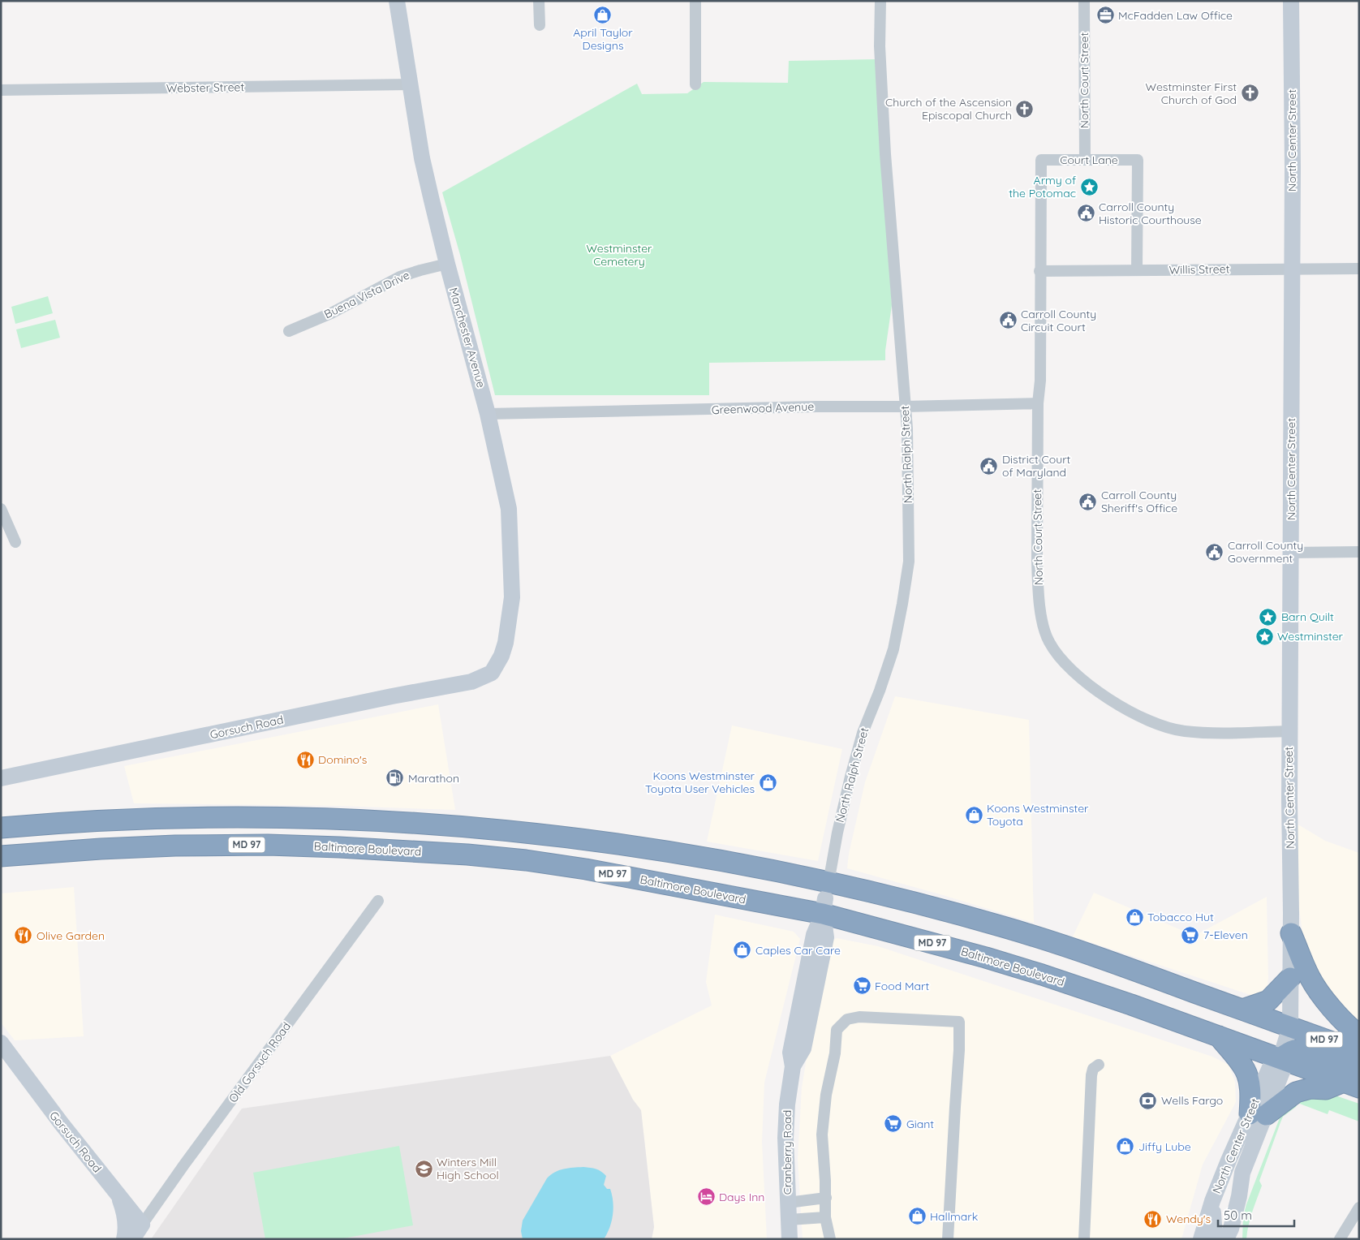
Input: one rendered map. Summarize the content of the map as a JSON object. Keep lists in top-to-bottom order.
{
  "streets": {
    "highway": ["MD 97", "Baltimore Boulevard"],
    "street": [
      "North Court Street",
      "Webster Street",
      "North Center Street",
      "Court Lane",
      "Willis Street",
      "Buena Vista Drive",
      "Manchester Avenue",
      "Greenwood Avenue",
      "North Ralph Street",
      "Gorsuch Road",
      "Old Gorsuch Road",
      "Cranberry Road"
    ]
  },
  "crossings": [
    ["North Court Street", "North Center Street"],
    ["North Court Street", "Court Lane"],
    ["North Court Street", "Willis Street"],
    ["North Court Street", "Greenwood Avenue"],
    ["Webster Street", "Manchester Avenue"],
    ["North Center Street", "Willis Street"],
    ["North Center Street", "Baltimore Boulevard"],
    ["Court Lane", "Willis Street"],
    ["Buena Vista Drive", "Manchester Avenue"],
    ["Manchester Avenue", "Greenwood Avenue"],
    ["Manchester Avenue", "Gorsuch Road"],
    ["Greenwood Avenue", "North Ralph Street"],
    ["North Ralph Street", "Baltimore Boulevard"],
    ["North Ralph Street", "Cranberry Road"],
    ["Gorsuch Road", "Old Gorsuch Road"],
    ["Baltimore Boulevard", "Cranberry Road"]
  ],
  "parks": ["Westminster Cemetery"],
  "places": {
    "shop": [
      "April Taylor Designs",
      "Koons Westminster Toyota User Vehicles",
      "Koons Westminster Toyota",
      "Tobacco Hut",
      "Caples Car Care",
      "Jiffy Lube",
      "Hallmark"
    ],
    "office": ["McFadden Law Office"],
    "church": ["Westminster First Church of God", "Church of the Ascension Episcopal Church"],
    "place": ["Army of the Potomac", "Barn Quilt", "Westminster"],
    "public building": [
      "Carroll County Historic Courthouse",
      "Carroll County Circuit Court",
      "District Court of Maryland",
      "Carroll County Sheriff's Office",
      "Carroll County Government"
    ],
    "restaurant": ["Domino's", "Olive Garden", "Wendy's"],
    "fuel station": ["Marathon"],
    "supermarket": ["7-Eleven", "Food Mart", "Giant"],
    "bank": ["Wells Fargo"],
    "school or university": ["Winters Mill High School"],
    "hotel": ["Days Inn"]
  },
  "scale_bar": "50 m"
}
